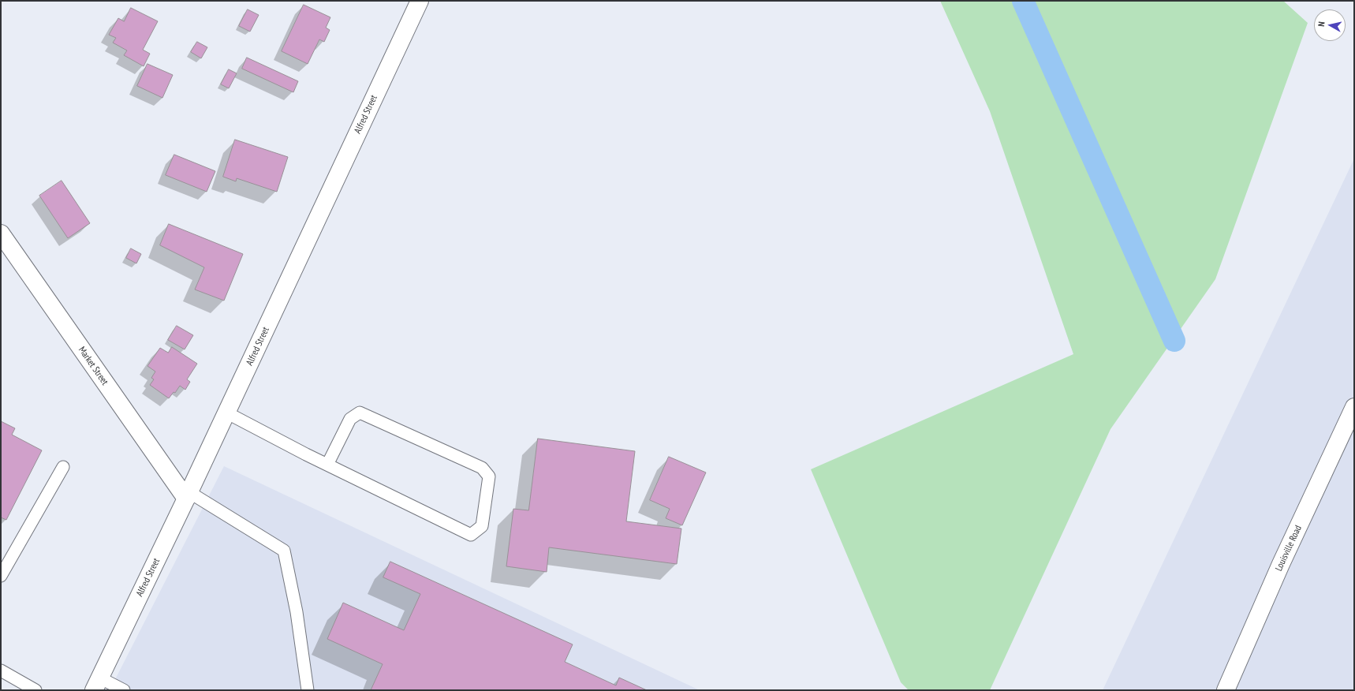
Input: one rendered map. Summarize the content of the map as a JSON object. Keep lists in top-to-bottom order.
{
  "streets": {
    "main road": ["Alfred Street", "Market Street", "Louisville Road"]
  },
  "crossings": [
    ["Alfred Street", "Market Street"]
  ],
  "north": "left"
}
